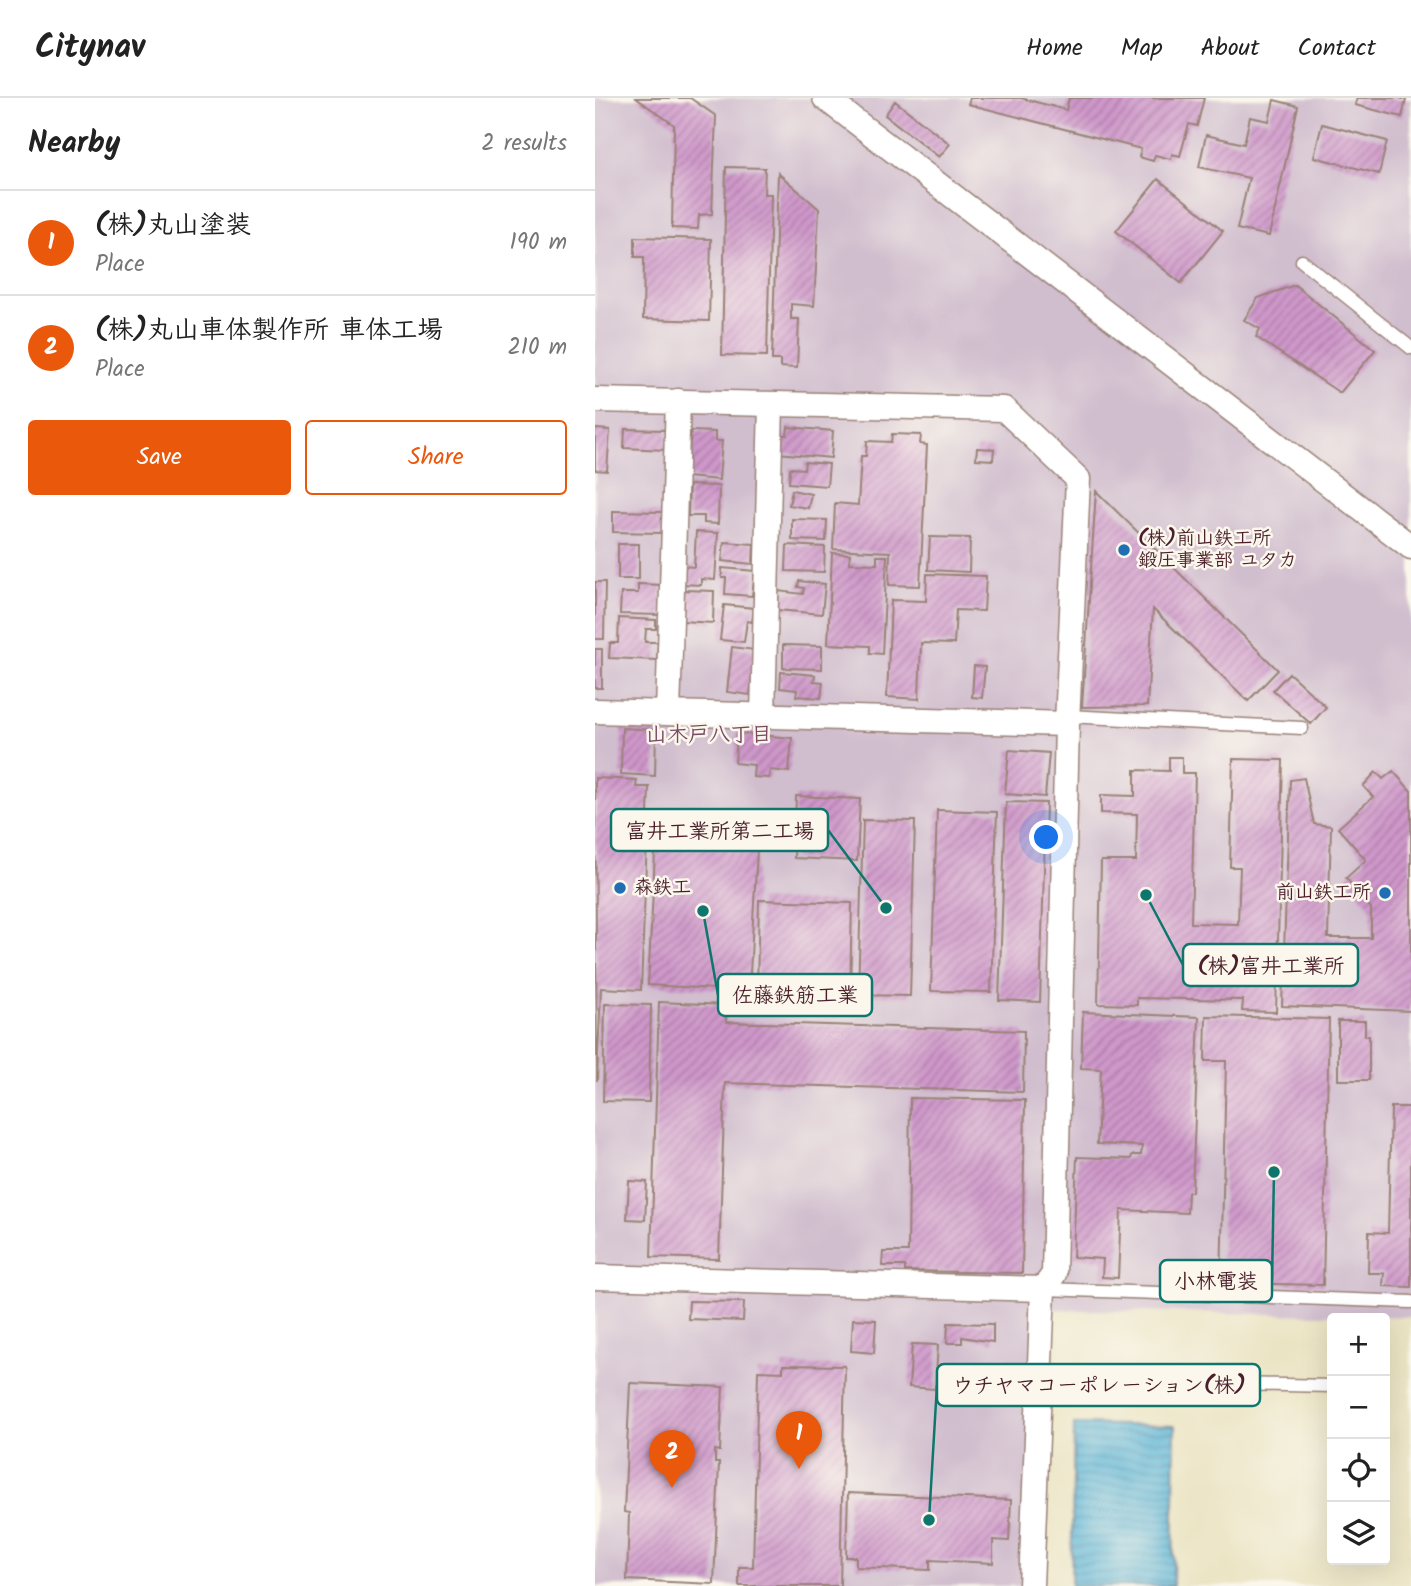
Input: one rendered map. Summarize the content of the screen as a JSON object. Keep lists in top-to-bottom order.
{
  "districts": ["山木戸八丁目"],
  "places": [
    "(株)前山鉄工所 鍛圧事業部 ユタカ",
    "森鉄工",
    "前山鉄工所",
    "(株)富井工業所",
    "富井工業所第二工場",
    "佐藤鉄筋工業",
    "小林電装",
    "ウチヤマコーポレーション(株)"
  ],
  "page": {
    "header": "Citynav",
    "nav": [
      "Home",
      "Map",
      "About",
      "Contact"
    ],
    "heading": ["Nearby", "2 results"],
    "list": [
      {
        "mark": "1",
        "name": "(株)丸山塗装",
        "note": "Place",
        "value": "190 m"
      },
      {
        "mark": "2",
        "name": "(株)丸山車体製作所 車体工場",
        "note": "Place",
        "value": "210 m"
      }
    ],
    "buttons": ["Save", "Share"],
    "map_buttons": ["+", "−"],
    "pins": ["1", "2"]
  }
}
